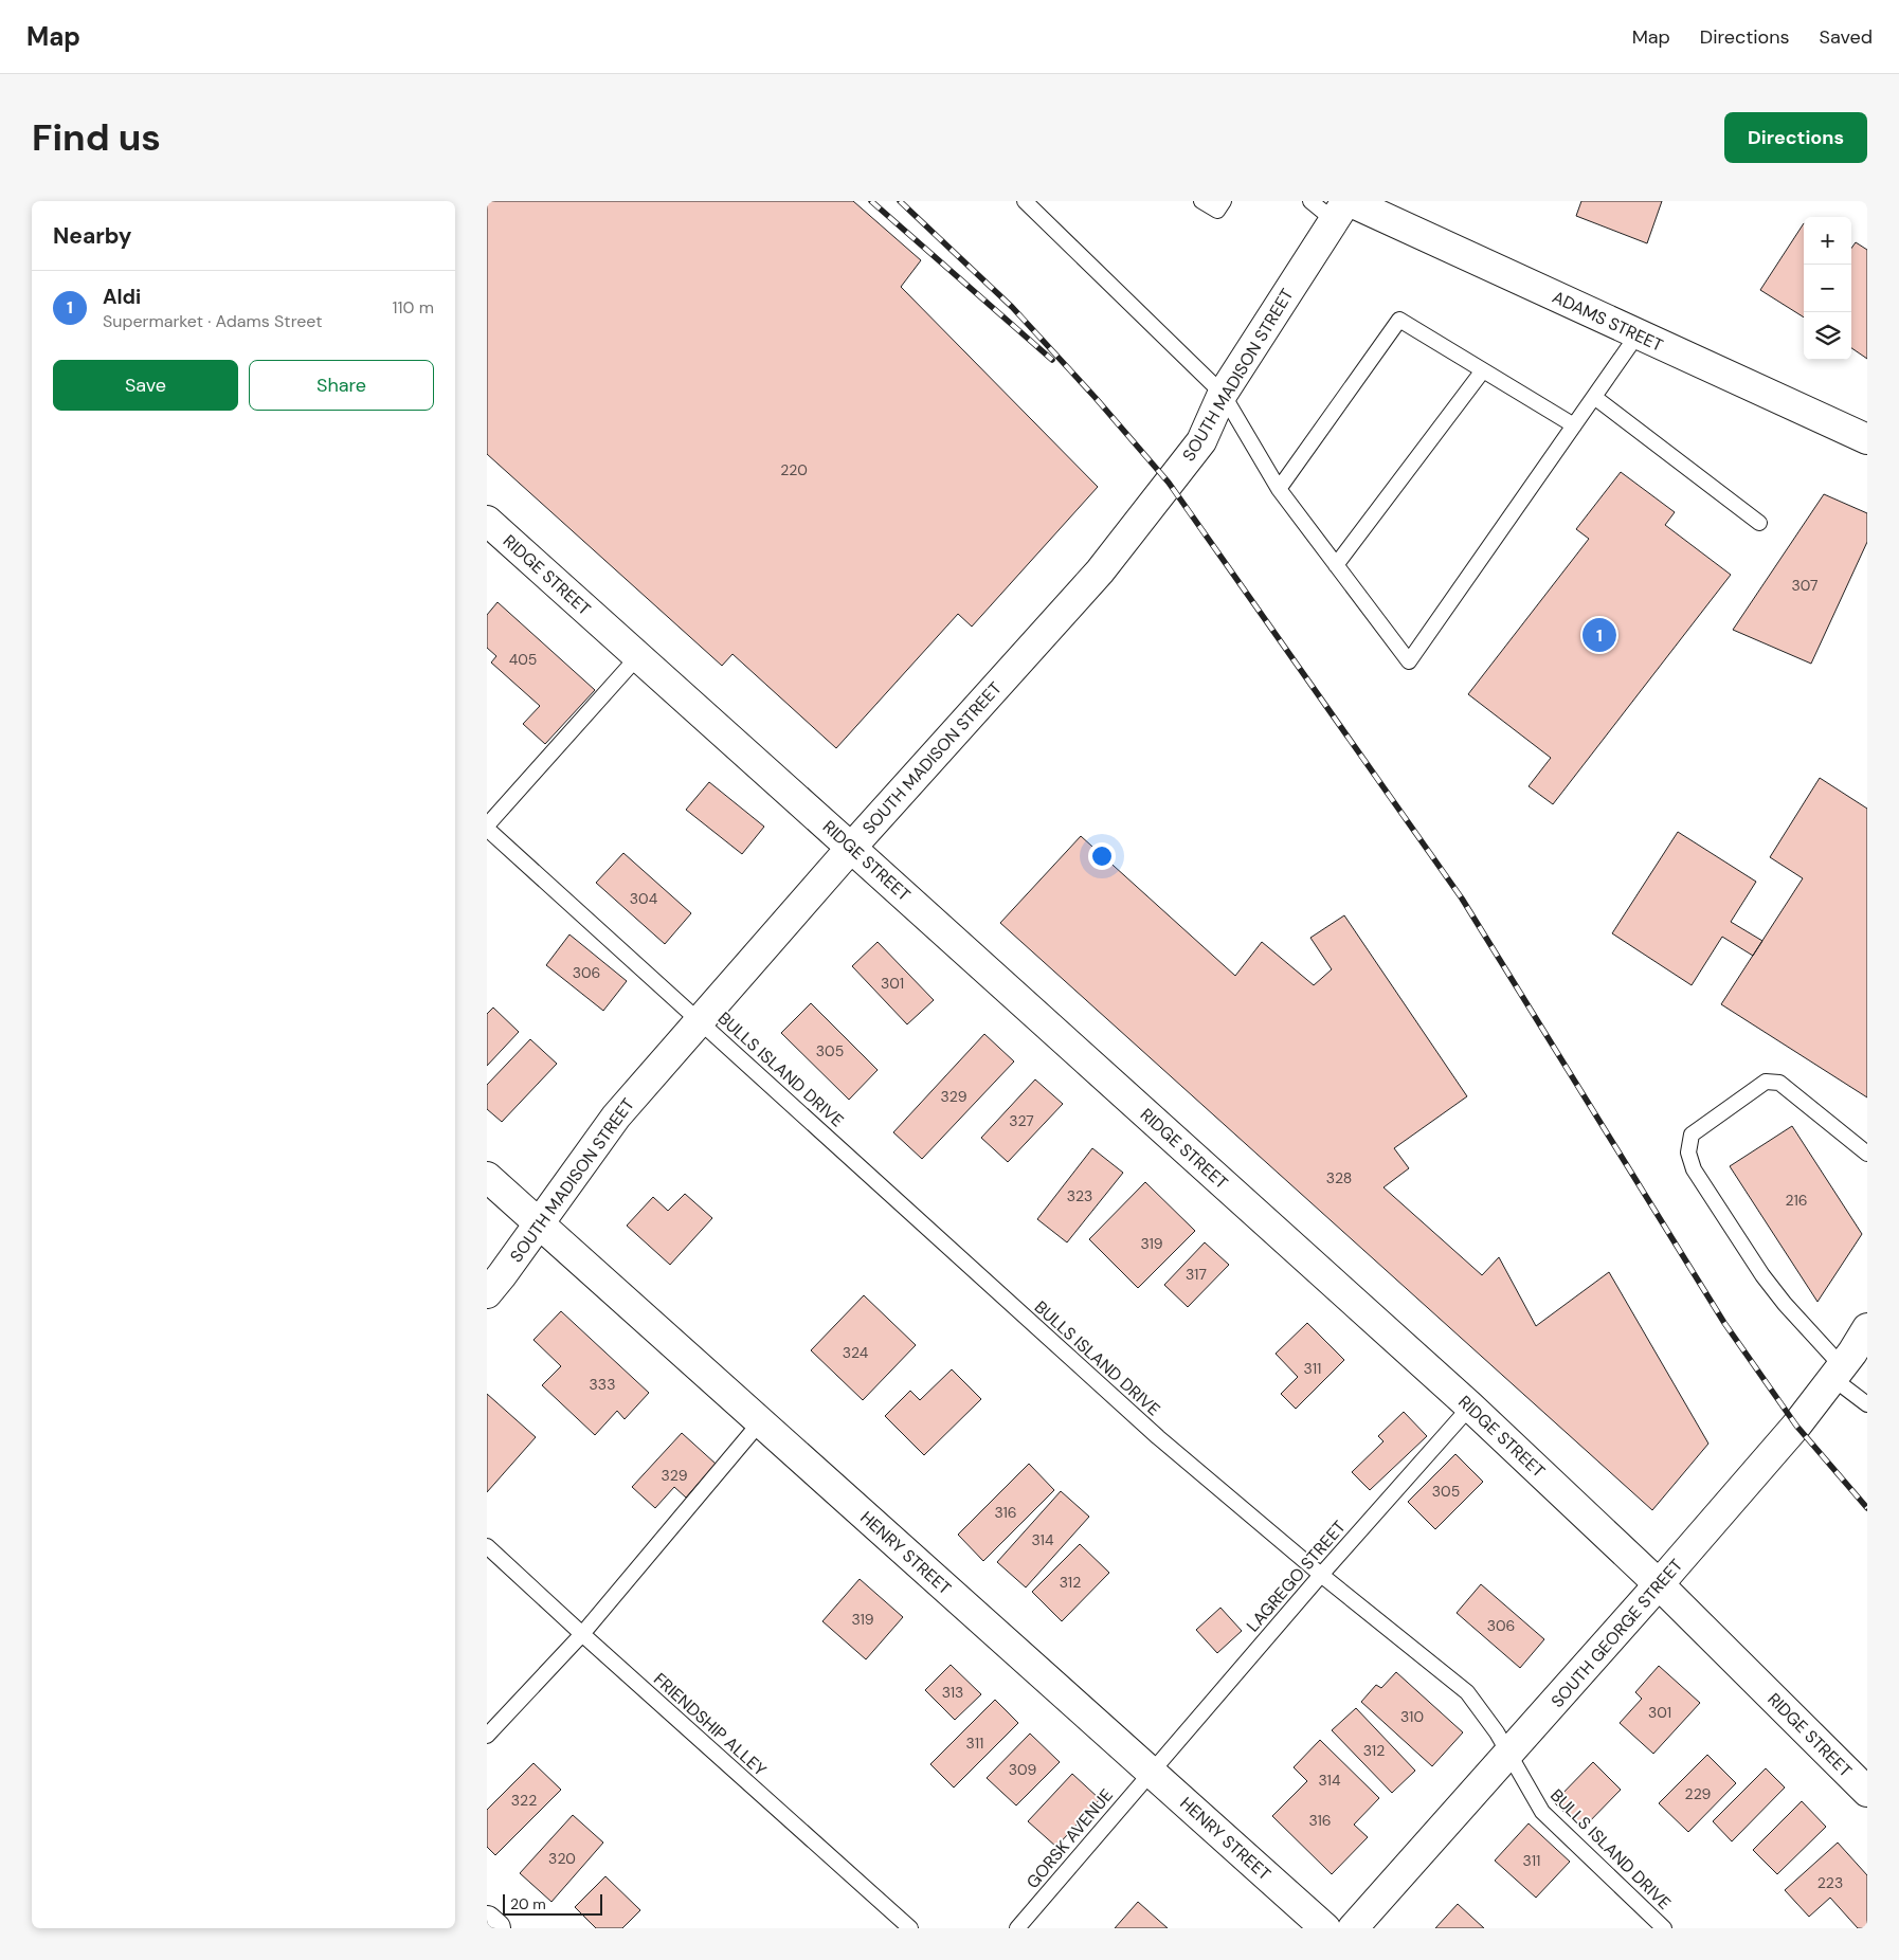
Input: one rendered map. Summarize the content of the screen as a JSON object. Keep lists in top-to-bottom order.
{
  "streets": {
    "street": [
      "ADAMS STREET",
      "SOUTH MADISON STREET",
      "RIDGE STREET",
      "HENRY STREET",
      "SOUTH GEORGE STREET"
    ],
    "lane": [
      "BULLS ISLAND DRIVE",
      "LAGREGO STREET",
      "FRIENDSHIP ALLEY",
      "GORSK AVENUE"
    ]
  },
  "crossings": [
    ["ADAMS STREET", "SOUTH MADISON STREET"],
    ["SOUTH MADISON STREET", "RIDGE STREET"],
    ["SOUTH MADISON STREET", "BULLS ISLAND DRIVE"],
    ["SOUTH MADISON STREET", "HENRY STREET"],
    ["RIDGE STREET", "LAGREGO STREET"],
    ["RIDGE STREET", "SOUTH GEORGE STREET"],
    ["BULLS ISLAND DRIVE", "LAGREGO STREET"],
    ["BULLS ISLAND DRIVE", "SOUTH GEORGE STREET"],
    ["HENRY STREET", "LAGREGO STREET"],
    ["HENRY STREET", "GORSK AVENUE"],
    ["LAGREGO STREET", "GORSK AVENUE"]
  ],
  "house_numbers": [
    "220",
    "307",
    "405",
    "304",
    "306",
    "301",
    "305",
    "329",
    "327",
    "328",
    "323",
    "216",
    "319",
    "317",
    "324",
    "311",
    "333",
    "329",
    "305",
    "316",
    "314",
    "312",
    "319",
    "306",
    "313",
    "301",
    "310",
    "311",
    "312",
    "309",
    "314",
    "229",
    "322",
    "316",
    "320",
    "311",
    "223"
  ],
  "scale_bar": "20 m",
  "page": {
    "header": "Map",
    "nav": ["Map", "Directions", "Saved"],
    "buttons": [
      "Directions",
      ["Save", "Share"]
    ],
    "title": "Find us",
    "heading": "Nearby",
    "map_buttons": ["+", "−"],
    "list": [
      {
        "mark": "1",
        "name": "Aldi",
        "note": "Supermarket · Adams Street",
        "value": "110 m"
      }
    ],
    "pins": "1",
    "scale": "20 m"
  }
}
